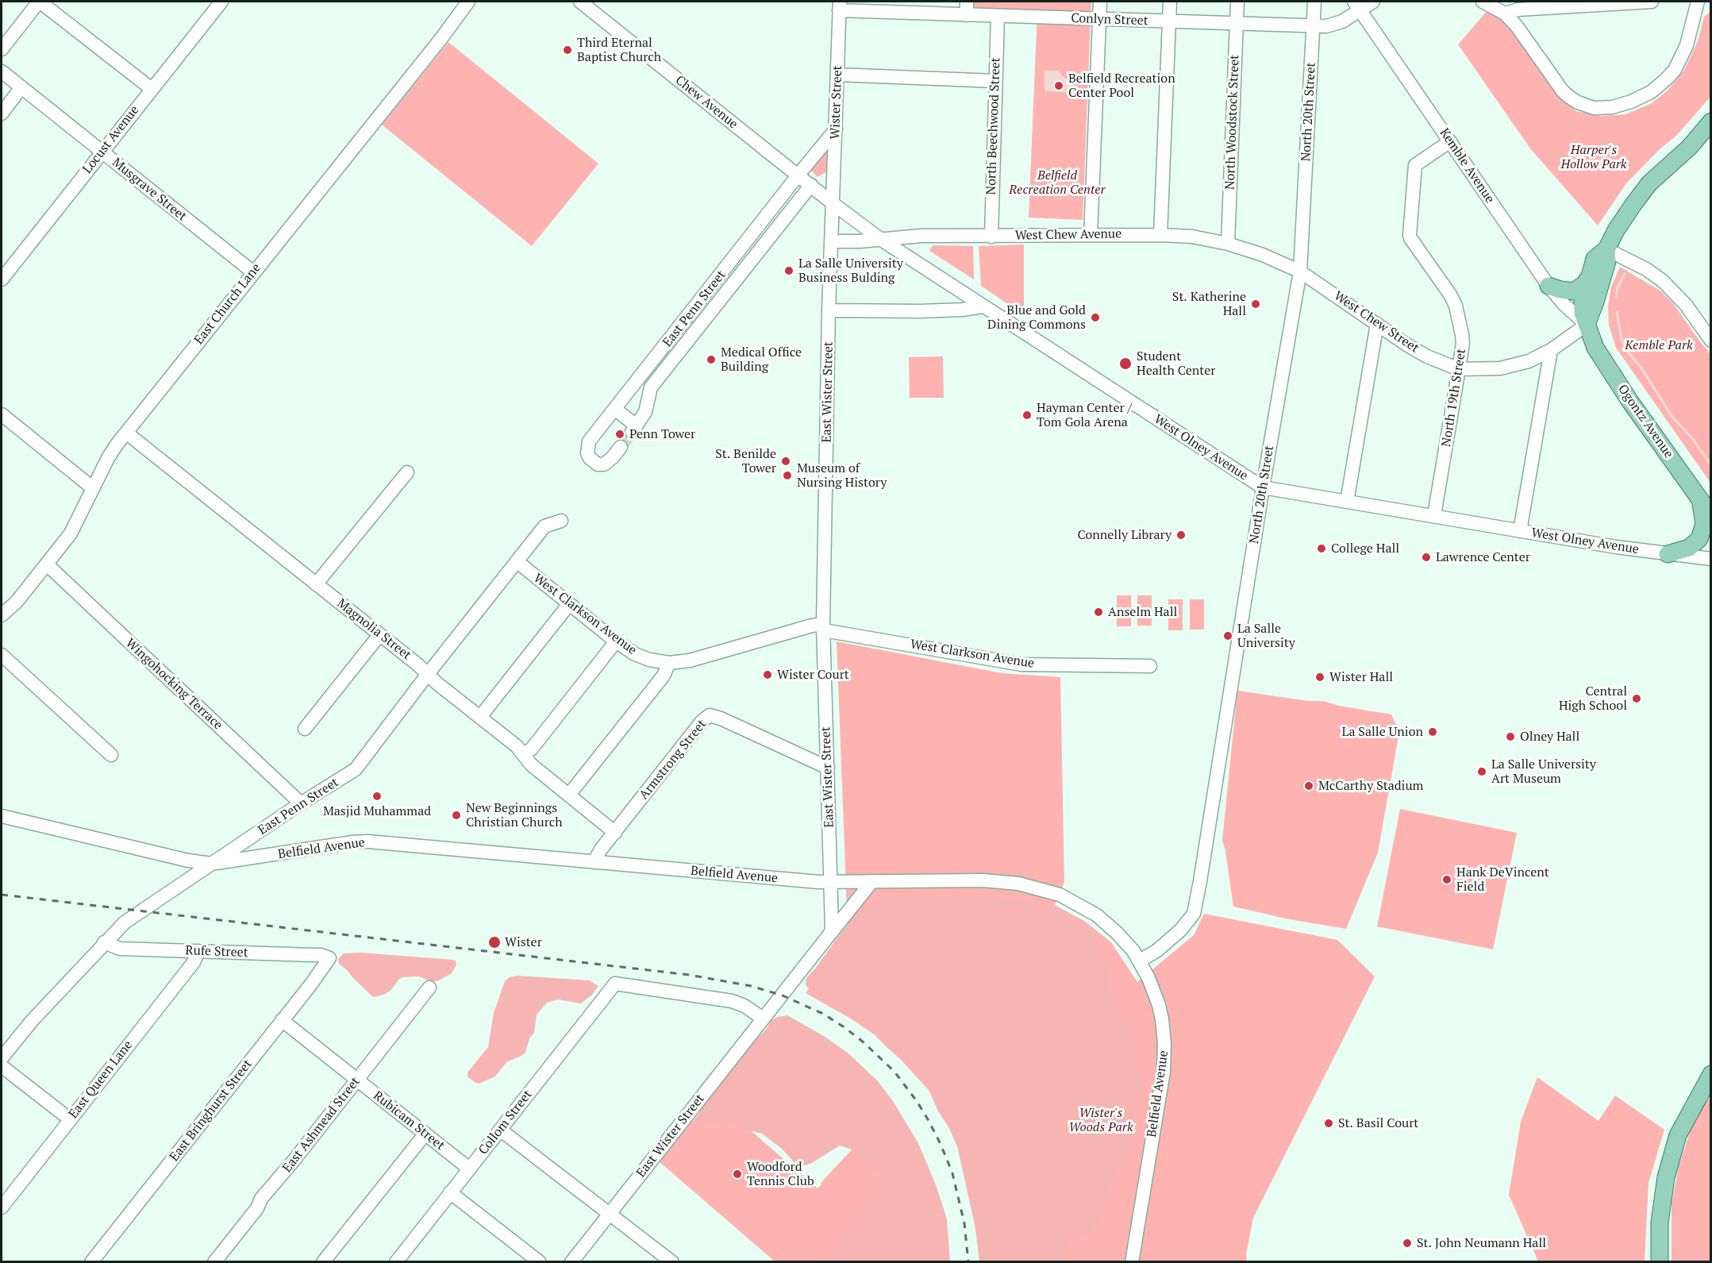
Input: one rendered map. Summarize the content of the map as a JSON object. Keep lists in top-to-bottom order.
{
  "streets": {
    "main road": ["Ogontz Avenue"],
    "street": [
      "Conlyn Street",
      "Chew Avenue",
      "Wister Street",
      "North 20th Street",
      "North Woodstock Street",
      "North Beechwood Street",
      "Locust Avenue",
      "Kemble Avenue",
      "Musgrave Street",
      "West Chew Avenue",
      "East Church Lane",
      "East Penn Street",
      "West Chew Street",
      "East Wister Street",
      "North 19th Street",
      "West Olney Avenue",
      "West Clarkson Avenue",
      "Magnolia Street",
      "Wingohocking Terrace",
      "Armstrong Street",
      "Belfield Avenue",
      "Rufe Street",
      "East Queen Lane",
      "East Bringhurst Street",
      "Rubicam Street",
      "Collom Street",
      "East Ashmead Street"
    ]
  },
  "crossings": [
    ["Conlyn Street", "Wister Street"],
    ["Conlyn Street", "North 20th Street"],
    ["Conlyn Street", "North Woodstock Street"],
    ["Conlyn Street", "North Beechwood Street"],
    ["Conlyn Street", "Kemble Avenue"],
    ["Chew Avenue", "Wister Street"],
    ["Chew Avenue", "East Penn Street"],
    ["Chew Avenue", "East Wister Street"],
    ["Chew Avenue", "West Olney Avenue"],
    ["Wister Street", "East Penn Street"],
    ["Wister Street", "East Wister Street"],
    ["Wister Street", "West Olney Avenue"],
    ["North 20th Street", "West Chew Avenue"],
    ["North 20th Street", "West Chew Street"],
    ["North 20th Street", "West Olney Avenue"],
    ["North 20th Street", "Belfield Avenue"],
    ["North Woodstock Street", "West Chew Avenue"],
    ["North Beechwood Street", "West Chew Avenue"],
    ["Locust Avenue", "Musgrave Street"],
    ["Kemble Avenue", "West Chew Street"],
    ["Kemble Avenue", "North 19th Street"],
    ["Kemble Avenue", "Ogontz Avenue"],
    ["Musgrave Street", "East Church Lane"],
    ["West Chew Avenue", "West Chew Street"],
    ["West Chew Avenue", "East Wister Street"],
    ["West Chew Avenue", "West Olney Avenue"],
    ["East Church Lane", "Magnolia Street"],
    ["East Church Lane", "Wingohocking Terrace"],
    ["East Penn Street", "West Clarkson Avenue"],
    ["East Penn Street", "Magnolia Street"],
    ["East Penn Street", "Wingohocking Terrace"],
    ["East Penn Street", "Belfield Avenue"],
    ["East Penn Street", "Rufe Street"],
    ["West Chew Street", "North 19th Street"],
    ["West Chew Street", "Ogontz Avenue"],
    ["East Wister Street", "West Olney Avenue"],
    ["East Wister Street", "West Clarkson Avenue"],
    ["East Wister Street", "Armstrong Street"],
    ["East Wister Street", "Belfield Avenue"],
    ["East Wister Street", "Collom Street"],
    ["North 19th Street", "West Olney Avenue"],
    ["Magnolia Street", "Armstrong Street"],
    ["Armstrong Street", "Belfield Avenue"],
    ["Rufe Street", "East Queen Lane"],
    ["Rufe Street", "East Bringhurst Street"],
    ["East Bringhurst Street", "Rubicam Street"],
    ["Rubicam Street", "Collom Street"],
    ["Rubicam Street", "East Ashmead Street"]
  ],
  "parks": [
    "Harper's Hollow Park",
    "Belfield Recreation Center",
    "Kemble Park",
    "Wister's Woods Park"
  ],
  "places": [
    "Third Eternal Baptist Church",
    "Belfield Recreation Center Pool",
    "La Salle University Business Bulding",
    "St. Katherine Hall",
    "Blue and Gold Dining Commons",
    "Medical Office Building",
    "Student Health Center",
    "Hayman Center / Tom Gola Arena",
    "Penn Tower",
    "St. Benilde Tower",
    "Museum of Nursing History",
    "Connelly Library",
    "College Hall",
    "Lawrence Center",
    "Anselm Hall",
    "La Salle University",
    "Wister Court",
    "Wister Hall",
    "Central High School",
    "La Salle Union",
    "Olney Hall",
    "La Salle University Art Museum",
    "McCarthy Stadium",
    "Masjid Muhammad",
    "New Beginnings Christian Church",
    "Hank DeVincent Field",
    "Wister",
    "St. Basil Court",
    "Woodford Tennis Club",
    "St. John Neumann Hall"
  ]
}
